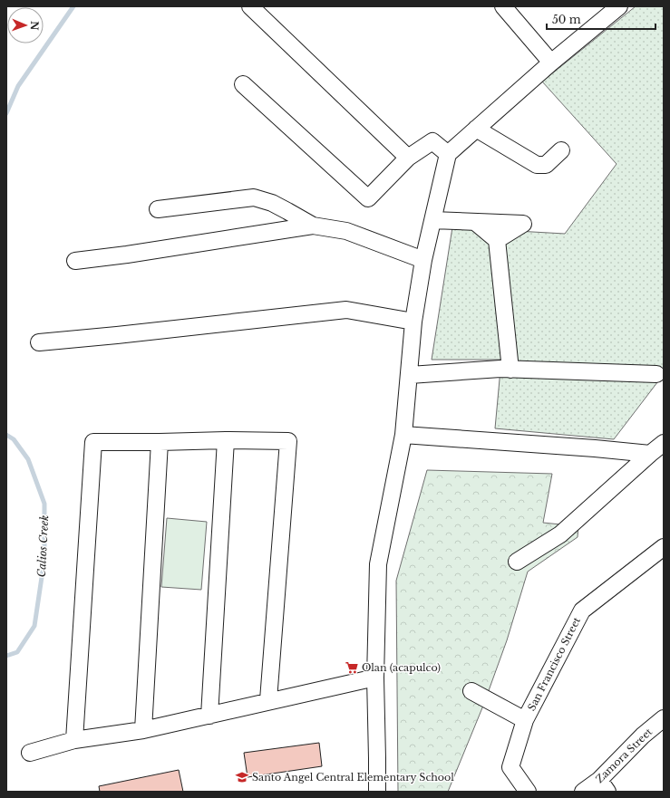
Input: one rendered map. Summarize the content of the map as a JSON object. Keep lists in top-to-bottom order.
{
  "streets": {
    "street": ["San Francisco Street", "Zamora Street"]
  },
  "water": ["Calios Creek"],
  "places": {
    "supermarket": ["Olan (acapulco)"],
    "school or university": ["Santo Angel Central Elementary School"]
  },
  "scale_bar": "50 m",
  "north": "right"
}
